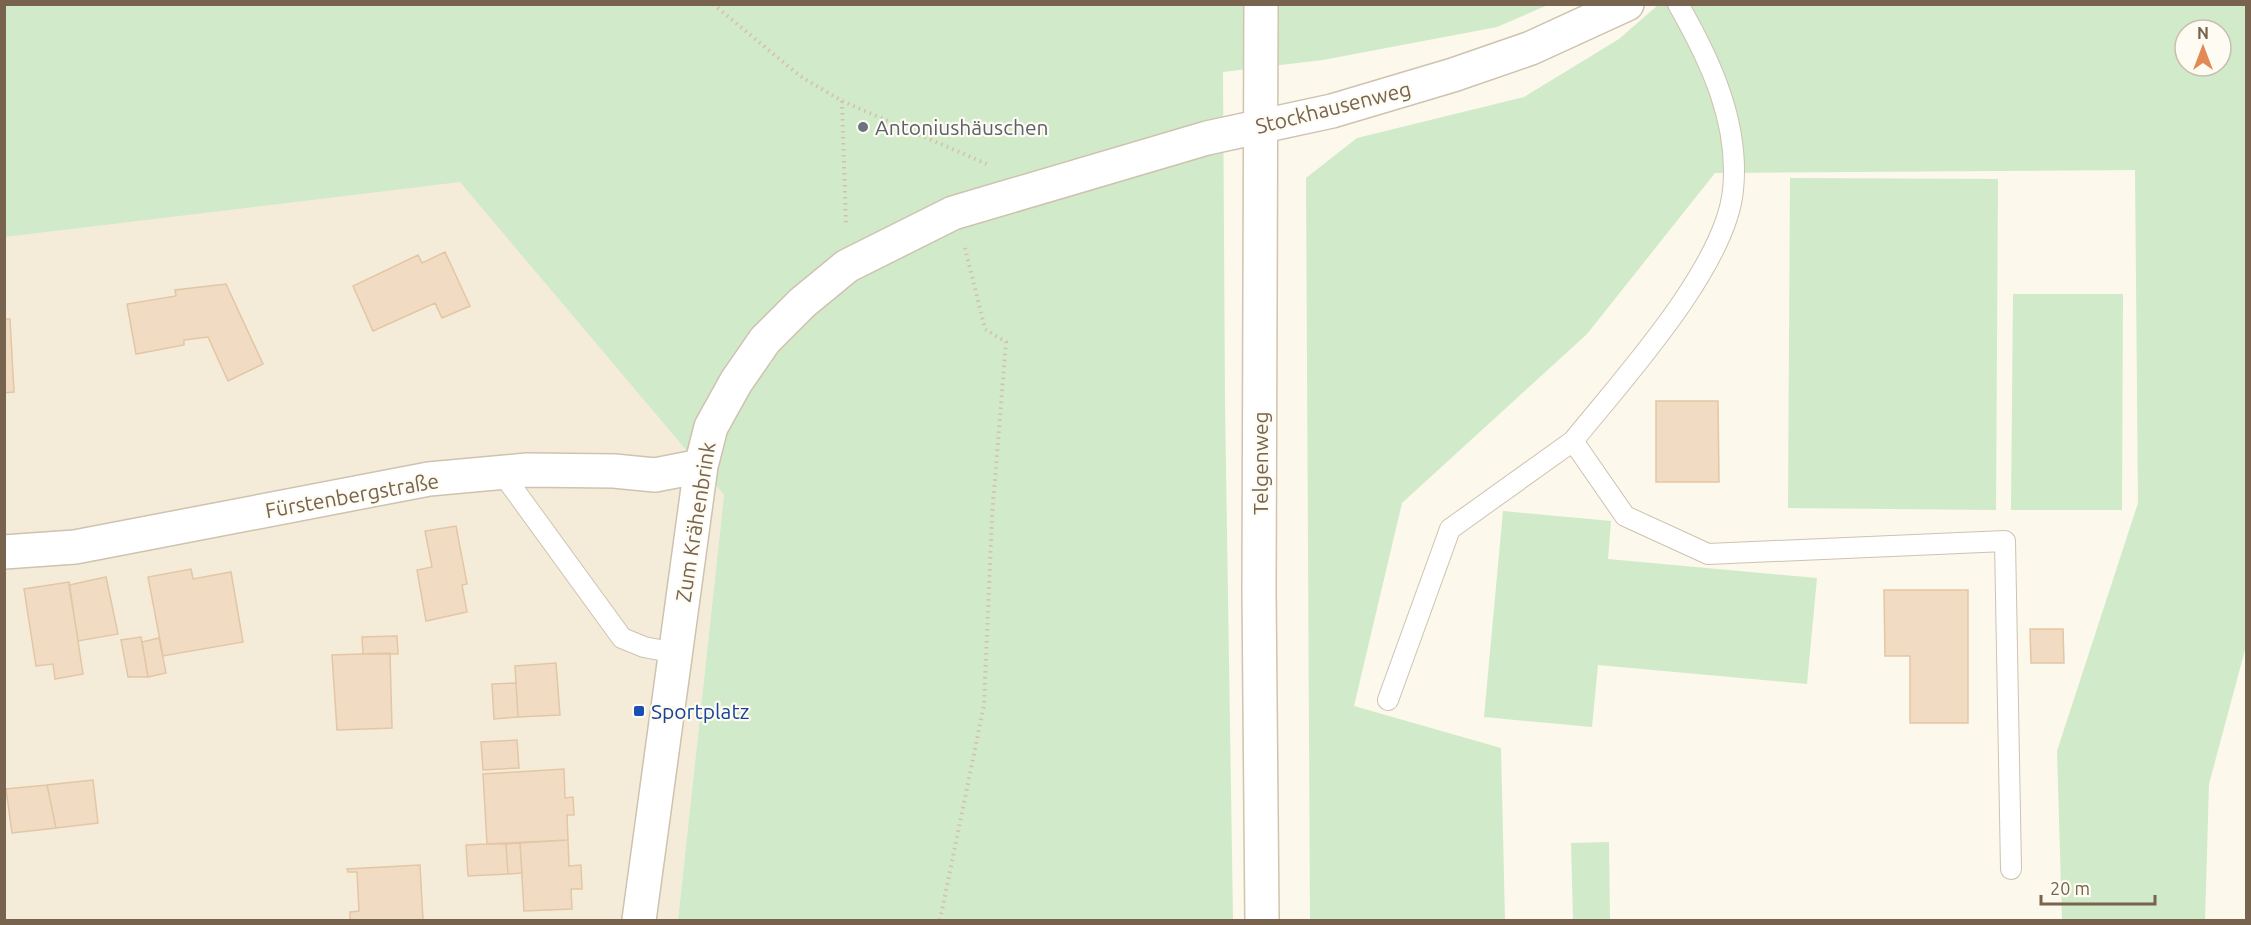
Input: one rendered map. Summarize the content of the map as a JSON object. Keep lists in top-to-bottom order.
{
  "streets": {
    "street": [
      "Stockhausenweg",
      "Telgenweg",
      "Fürstenbergstraße",
      "Zum Krähenbrink"
    ]
  },
  "crossings": [
    ["Stockhausenweg", "Telgenweg"],
    ["Stockhausenweg", "Zum Krähenbrink"],
    ["Fürstenbergstraße", "Zum Krähenbrink"]
  ],
  "places": {
    "other": ["Antoniushäuschen"],
    "transit": ["Sportplatz"]
  },
  "scale_bar": "20 m",
  "north": "top"
}
